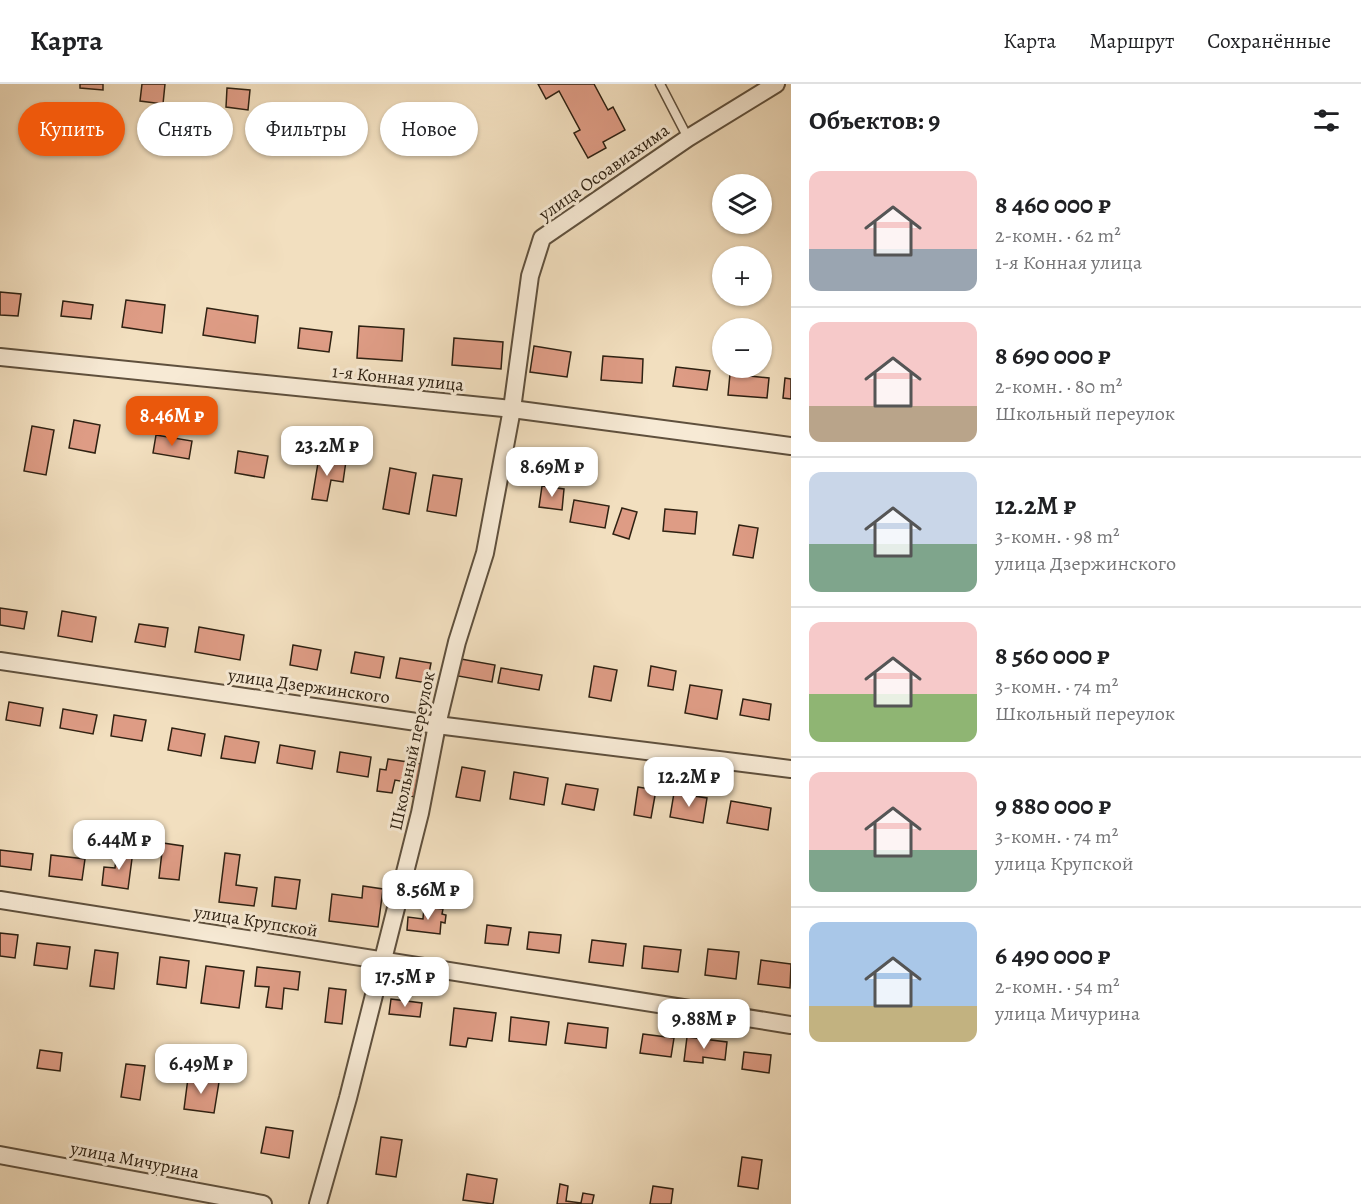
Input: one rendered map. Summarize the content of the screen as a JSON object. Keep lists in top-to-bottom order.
{
  "streets": {
    "street": [
      "улица Осоавиахима",
      "1-я Конная улица",
      "улица Дзержинского",
      "Школьный переулок",
      "улица Крупской",
      "улица Мичурина"
    ]
  },
  "crossings": [
    ["улица Осоавиахима", "1-я Конная улица"],
    ["улица Осоавиахима", "Школьный переулок"],
    ["1-я Конная улица", "Школьный переулок"],
    ["улица Дзержинского", "Школьный переулок"],
    ["Школьный переулок", "улица Крупской"]
  ],
  "page": {
    "header": "Карта",
    "nav": ["Карта", "Маршрут", "Сохранённые"],
    "heading": "Объектов: 9",
    "chip": [
      "Купить",
      "Снять",
      "Фильтры",
      "Новое"
    ],
    "list": [
      {
        "name": "8 460 000 ₽",
        "note": "2-комн. · 62 m² · 1-я Конная улица"
      },
      {
        "name": "8 690 000 ₽",
        "note": "2-комн. · 80 m² · Школьный переулок"
      },
      {
        "name": "12.2M ₽",
        "note": "3-комн. · 98 m² · улица Дзержинского"
      },
      {
        "name": "8 560 000 ₽",
        "note": "3-комн. · 74 m² · Школьный переулок"
      },
      {
        "name": "9 880 000 ₽",
        "note": "3-комн. · 74 m² · улица Крупской"
      },
      {
        "name": "6 490 000 ₽",
        "note": "2-комн. · 54 m² · улица Мичурина"
      }
    ],
    "map_buttons": ["+", "−"],
    "price": [
      "8.46M ₽",
      "23.2M ₽",
      "8.69M ₽",
      "12.2M ₽",
      "6.44M ₽",
      "8.56M ₽",
      "17.5M ₽",
      "9.88M ₽",
      "6.49M ₽"
    ]
  }
}
